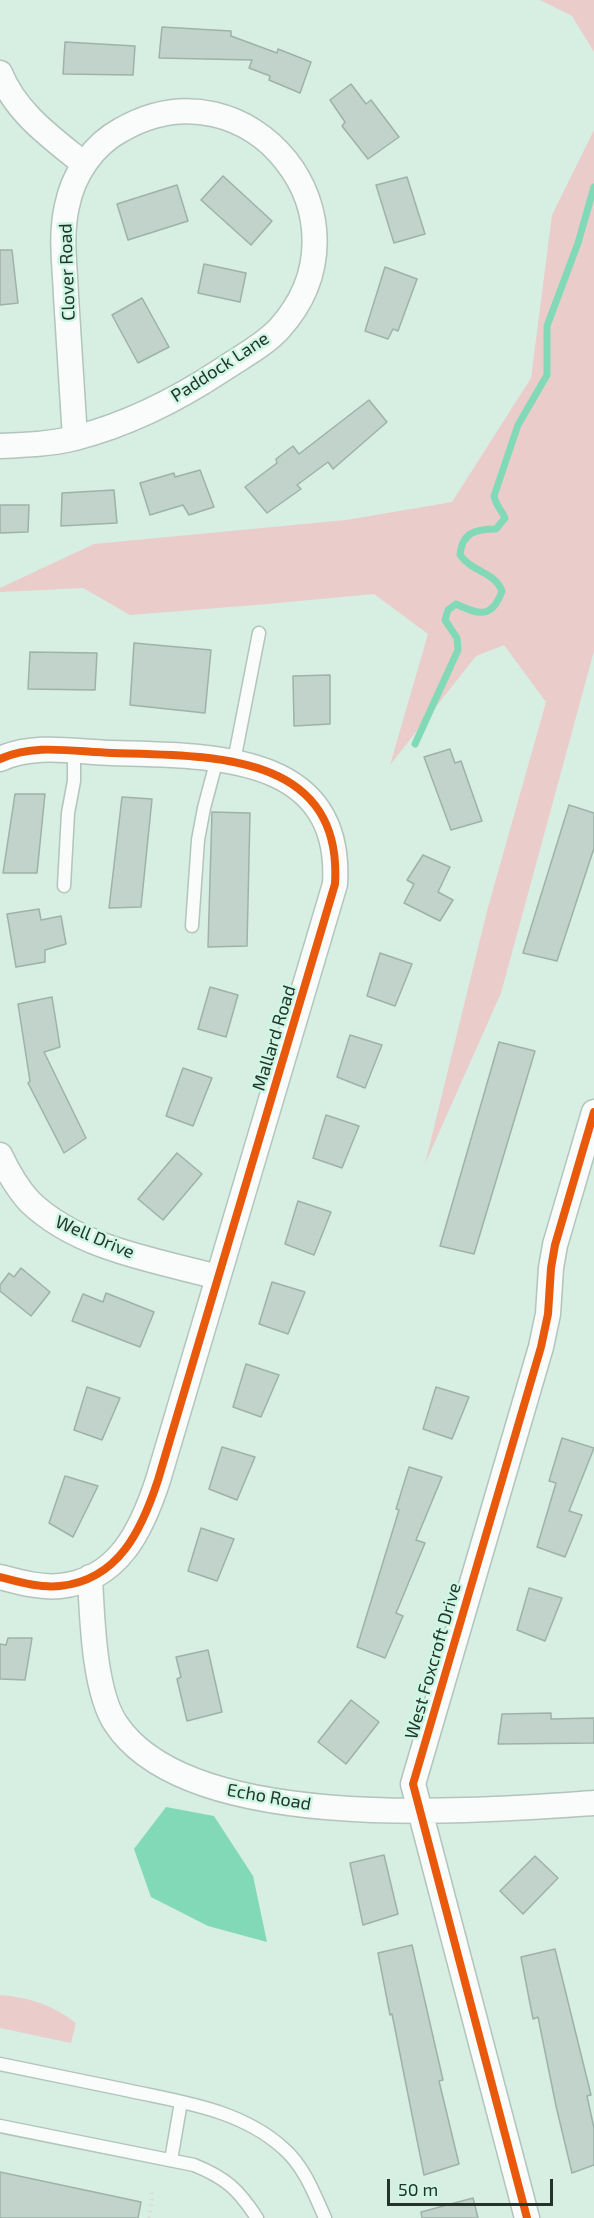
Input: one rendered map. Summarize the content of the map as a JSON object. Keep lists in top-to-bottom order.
{
  "streets": {
    "street": [
      "Clover Road",
      "Paddock Lane",
      "Mallard Road",
      "Well Drive",
      "West Foxcroft Drive",
      "Echo Road"
    ]
  },
  "crossings": [
    ["Clover Road", "Paddock Lane"],
    ["Mallard Road", "Well Drive"],
    ["Mallard Road", "Echo Road"],
    ["West Foxcroft Drive", "Echo Road"]
  ],
  "scale_bar": "50 m"
}
